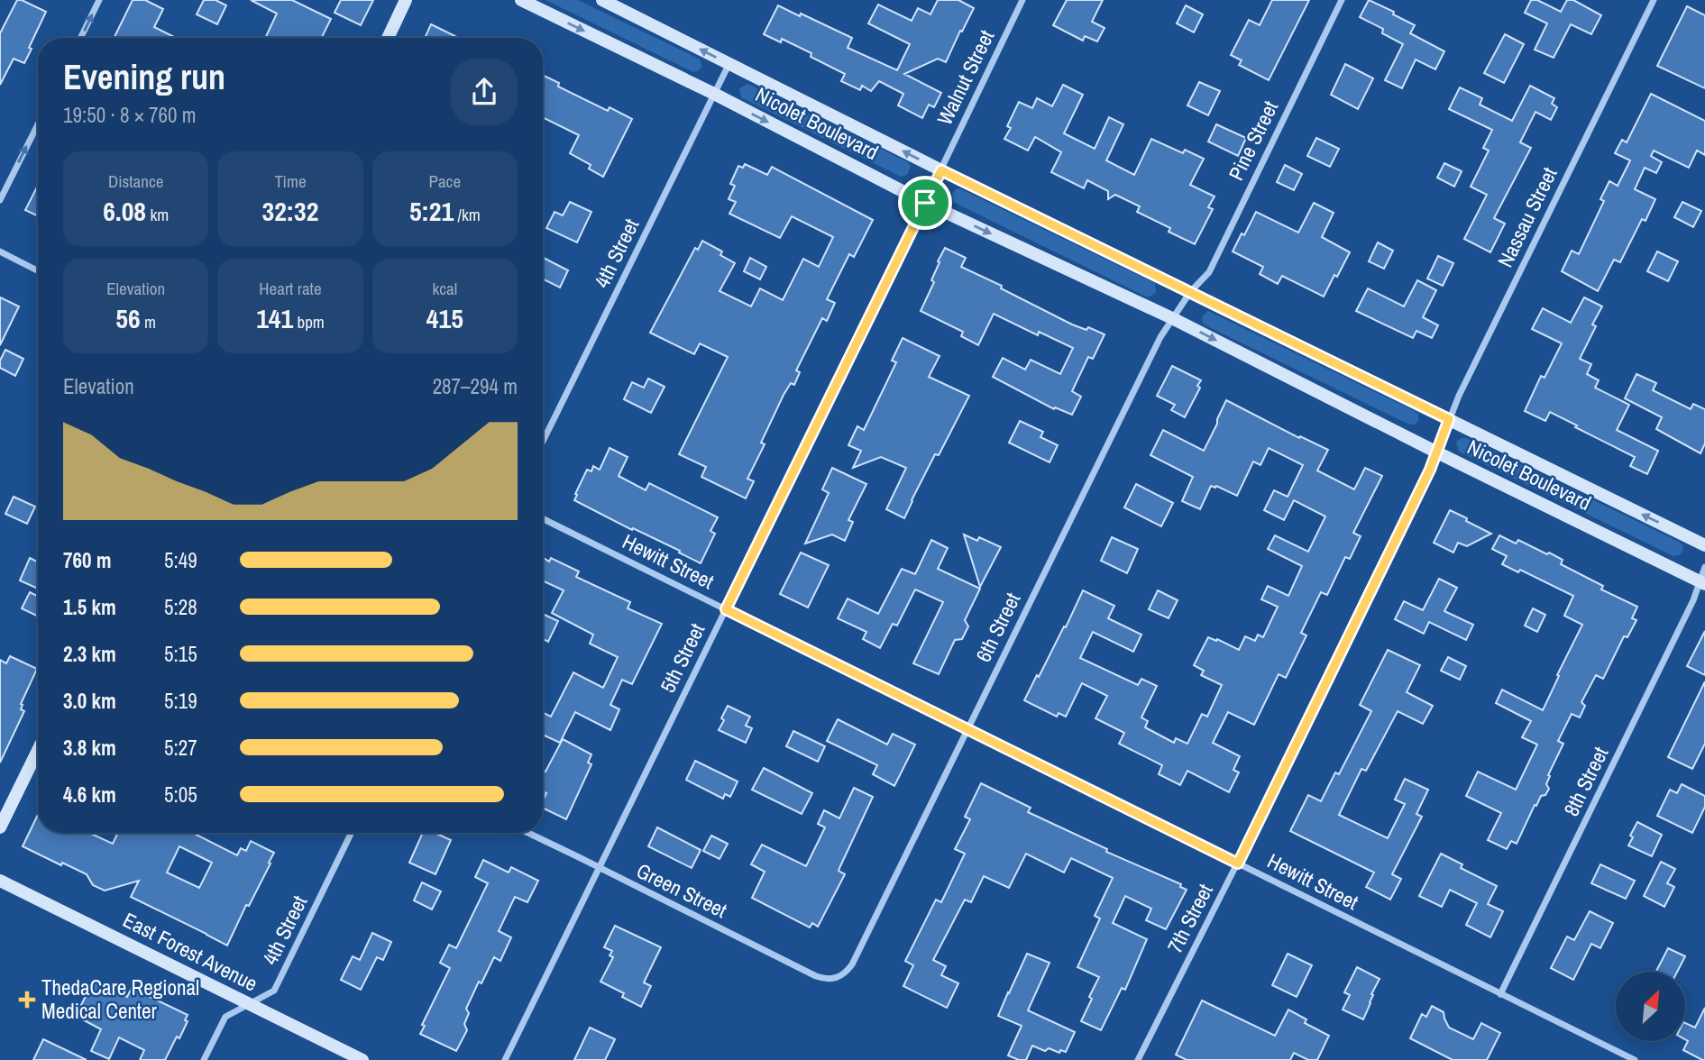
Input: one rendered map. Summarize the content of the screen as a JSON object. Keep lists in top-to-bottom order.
{
  "streets": {
    "street": [
      "Walnut Street",
      "Nicolet Boulevard",
      "Pine Street",
      "Nassau Street",
      "4th Street",
      "Hewitt Street",
      "6th Street",
      "5th Street",
      "8th Street",
      "Green Street",
      "7th Street",
      "East Forest Avenue"
    ]
  },
  "crossings": [
    ["Walnut Street", "Nicolet Boulevard"],
    ["Walnut Street", "5th Street"],
    ["Nicolet Boulevard", "Pine Street"],
    ["Nicolet Boulevard", "Nassau Street"],
    ["Nicolet Boulevard", "4th Street"],
    ["Nicolet Boulevard", "6th Street"],
    ["Nicolet Boulevard", "5th Street"],
    ["Nicolet Boulevard", "8th Street"],
    ["Nicolet Boulevard", "7th Street"],
    ["Pine Street", "6th Street"],
    ["Nassau Street", "7th Street"],
    ["4th Street", "East Forest Avenue"],
    ["Hewitt Street", "6th Street"],
    ["Hewitt Street", "5th Street"],
    ["Hewitt Street", "8th Street"],
    ["Hewitt Street", "7th Street"],
    ["6th Street", "Green Street"],
    ["5th Street", "Green Street"]
  ],
  "places": {
    "health": ["ThedaCare Regional Medical Center"]
  },
  "north": "top right",
  "page": {
    "heading": ["Evening run", "19:50 · 8 × 760 m"],
    "stats": [
      ["Distance", "6.08 km"],
      ["Time", "32:32"],
      ["Pace", "5:21 /km"],
      ["Elevation", "56 m"],
      ["Heart rate", "141 bpm"],
      ["kcal", "415"]
    ],
    "chart": ["Elevation", "287–294 m"],
    "list": [
      {
        "name": "760 m",
        "note": "5:49"
      },
      {
        "name": "1.5 km",
        "note": "5:28"
      },
      {
        "name": "2.3 km",
        "note": "5:15"
      },
      {
        "name": "3.0 km",
        "note": "5:19"
      },
      {
        "name": "3.8 km",
        "note": "5:27"
      },
      {
        "name": "4.6 km",
        "note": "5:05"
      }
    ]
  }
}
